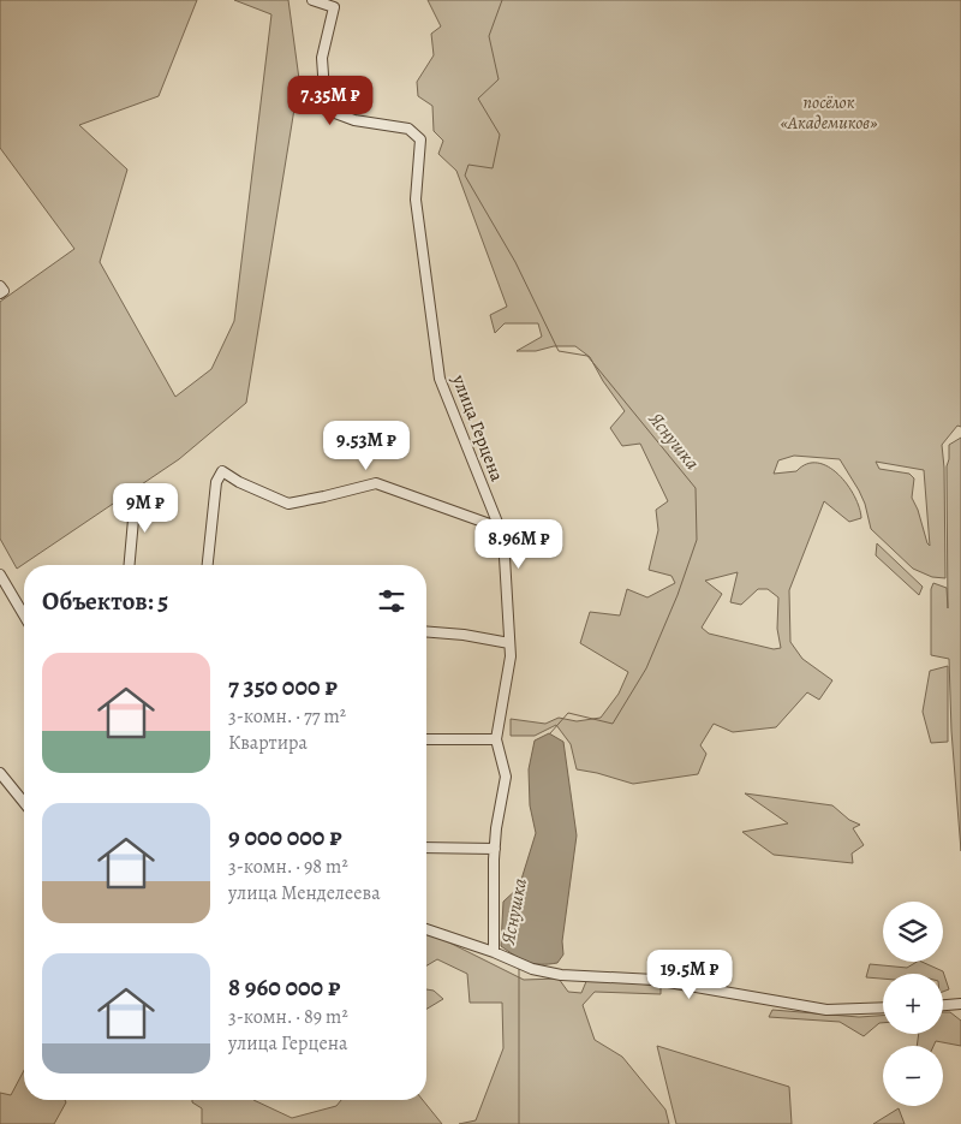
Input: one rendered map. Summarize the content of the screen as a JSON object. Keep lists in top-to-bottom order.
{
  "streets": {
    "street": ["улица Герцена"]
  },
  "water": ["Яснушка"],
  "parks": ["посёлок «Академиков»"],
  "page": {
    "price": [
      "7.35M ₽",
      "9.53M ₽",
      "9M ₽",
      "8.96M ₽",
      "19.5M ₽"
    ],
    "heading": "Объектов: 5",
    "list": [
      {
        "name": "7 350 000 ₽",
        "note": "3-комн. · 77 m² · Квартира"
      },
      {
        "name": "9 000 000 ₽",
        "note": "3-комн. · 98 m² · улица Менделеева"
      },
      {
        "name": "8 960 000 ₽",
        "note": "3-комн. · 89 m² · улица Герцена"
      }
    ],
    "map_buttons": ["+", "−"]
  }
}
